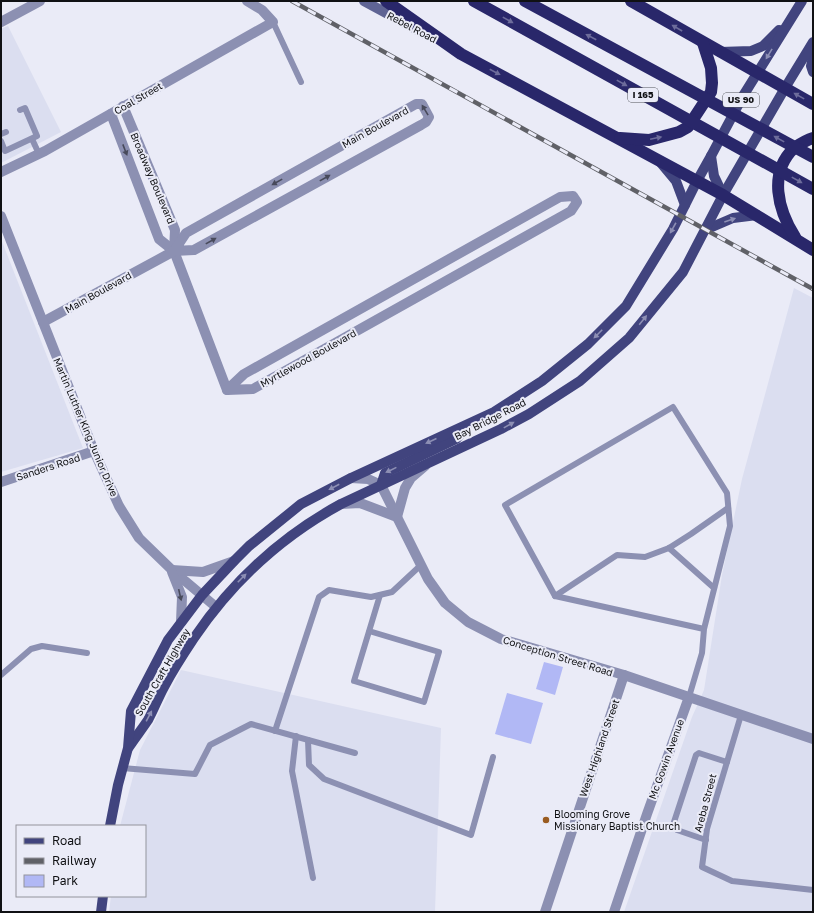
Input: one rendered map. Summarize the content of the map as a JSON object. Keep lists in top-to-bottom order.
{
  "streets": {
    "highway": ["I 165"],
    "main road": [
      "Rebel Road",
      "US 90",
      "Bay Bridge Road",
      "South Craft Highway"
    ],
    "street": [
      "Coal Street",
      "Main Boulevard",
      "Broadway Boulevard",
      "Myrtlewood Boulevard",
      "Martin Luther King Junior Drive",
      "Sanders Road",
      "Conception Street Road",
      "West Highland Street",
      "Mc Gowin Avenue"
    ],
    "lane": ["Areba Street"]
  },
  "crossings": [
    ["Coal Street", "Broadway Boulevard"],
    ["US 90", "Bay Bridge Road"],
    ["Main Boulevard", "Broadway Boulevard"],
    ["Main Boulevard", "Martin Luther King Junior Drive"],
    ["Broadway Boulevard", "Myrtlewood Boulevard"],
    ["Bay Bridge Road", "Martin Luther King Junior Drive"],
    ["Bay Bridge Road", "Conception Street Road"],
    ["Bay Bridge Road", "South Craft Highway"],
    ["Martin Luther King Junior Drive", "Sanders Road"],
    ["Martin Luther King Junior Drive", "South Craft Highway"],
    ["Conception Street Road", "West Highland Street"],
    ["Conception Street Road", "Mc Gowin Avenue"],
    ["Conception Street Road", "Areba Street"]
  ],
  "places": ["Blooming Grove Missionary Baptist Church"],
  "legend": ["Road", "Railway", "Park"]
}
